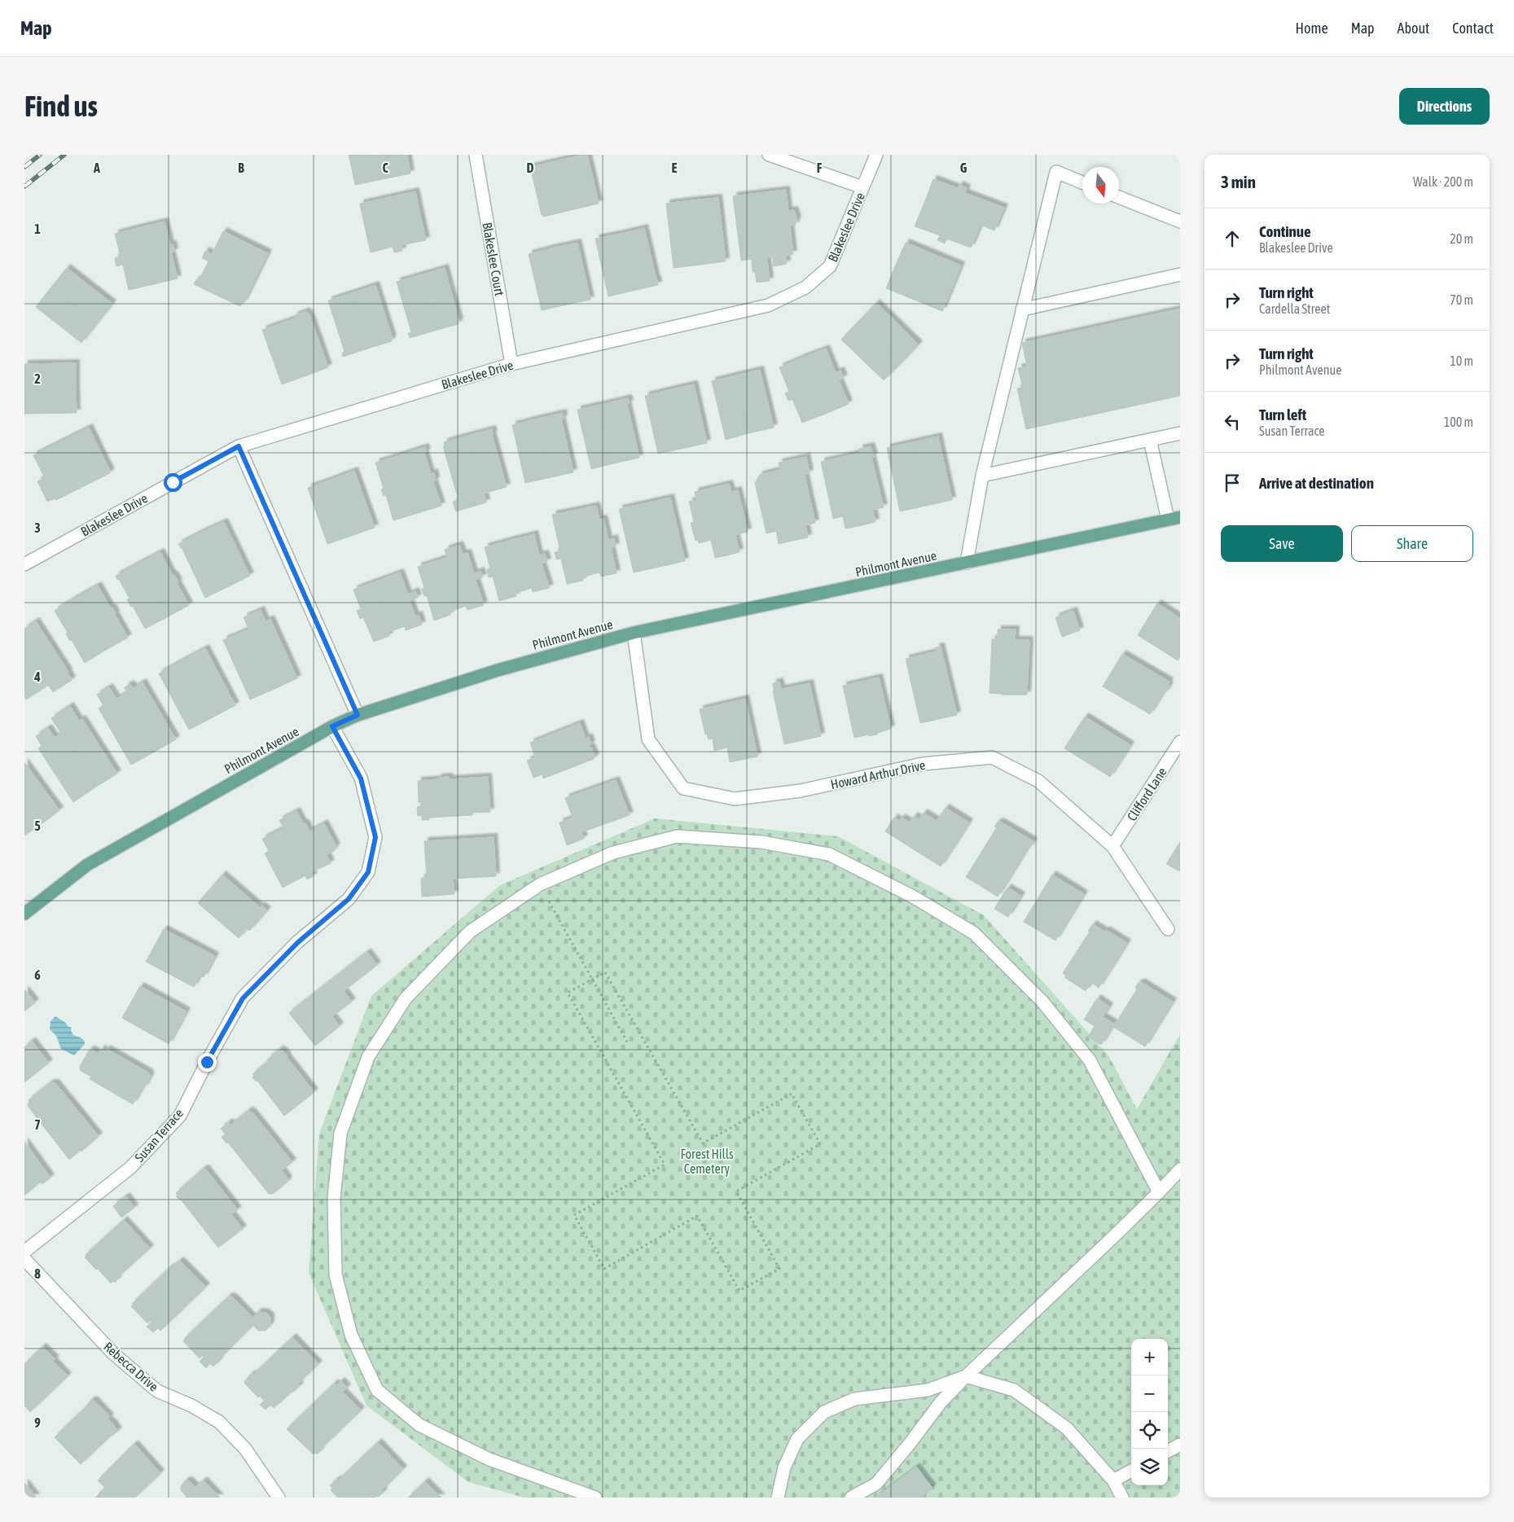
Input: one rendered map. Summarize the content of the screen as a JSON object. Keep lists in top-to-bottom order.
{
  "streets": {
    "main road": ["Philmont Avenue"],
    "street": [
      "Blakeslee Drive",
      "Blakeslee Court",
      "Howard Arthur Drive",
      "Clifford Lane",
      "Susan Terrace",
      "Rebecca Drive"
    ]
  },
  "crossings": [
    ["Blakeslee Drive", "Blakeslee Court"],
    ["Philmont Avenue", "Howard Arthur Drive"],
    ["Philmont Avenue", "Susan Terrace"],
    ["Howard Arthur Drive", "Clifford Lane"]
  ],
  "parks": ["Forest Hills Cemetery"],
  "north": "bottom",
  "page": {
    "header": "Map",
    "nav": [
      "Home",
      "Map",
      "About",
      "Contact"
    ],
    "buttons": [
      "Directions",
      ["Save", "Share"]
    ],
    "title": "Find us",
    "heading": ["3 min", "Walk · 200 m"],
    "list": [
      ["Continue", "Blakeslee Drive", "20 m"],
      ["Turn right", "Cardella Street", "70 m"],
      ["Turn right", "Philmont Avenue", "10 m"],
      ["Turn left", "Susan Terrace", "100 m"],
      "Arrive at destination"
    ],
    "map_buttons": ["+", "−"]
  },
  "grid": {
    "columns": [
      "A",
      "B",
      "C",
      "D",
      "E",
      "F",
      "G"
    ],
    "rows": [
      "1",
      "2",
      "3",
      "4",
      "5",
      "6",
      "7",
      "8",
      "9"
    ]
  }
}
